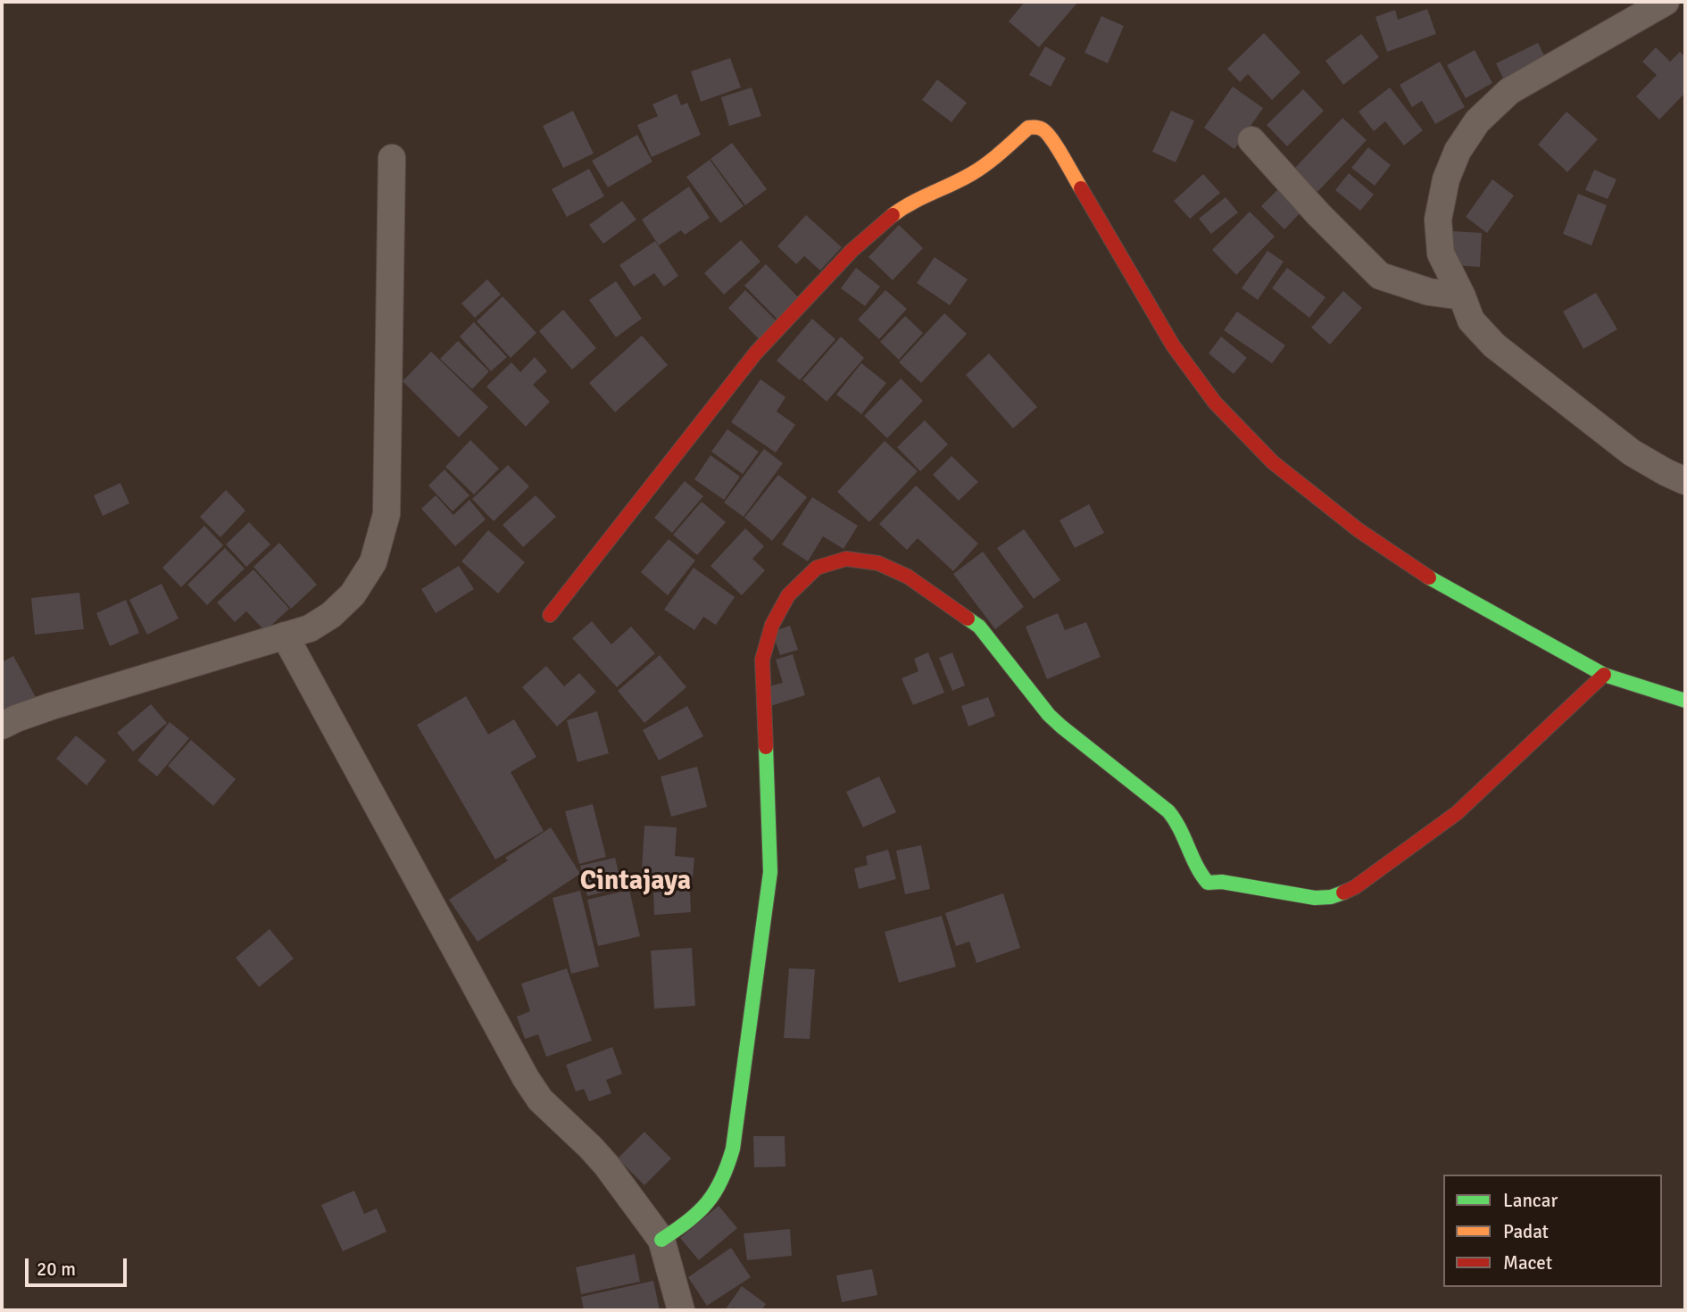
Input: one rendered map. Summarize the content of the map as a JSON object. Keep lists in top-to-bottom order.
{
  "districts": ["Cintajaya"],
  "legend": ["Lancar", "Padat", "Macet"],
  "scale_bar": "20 m"
}
